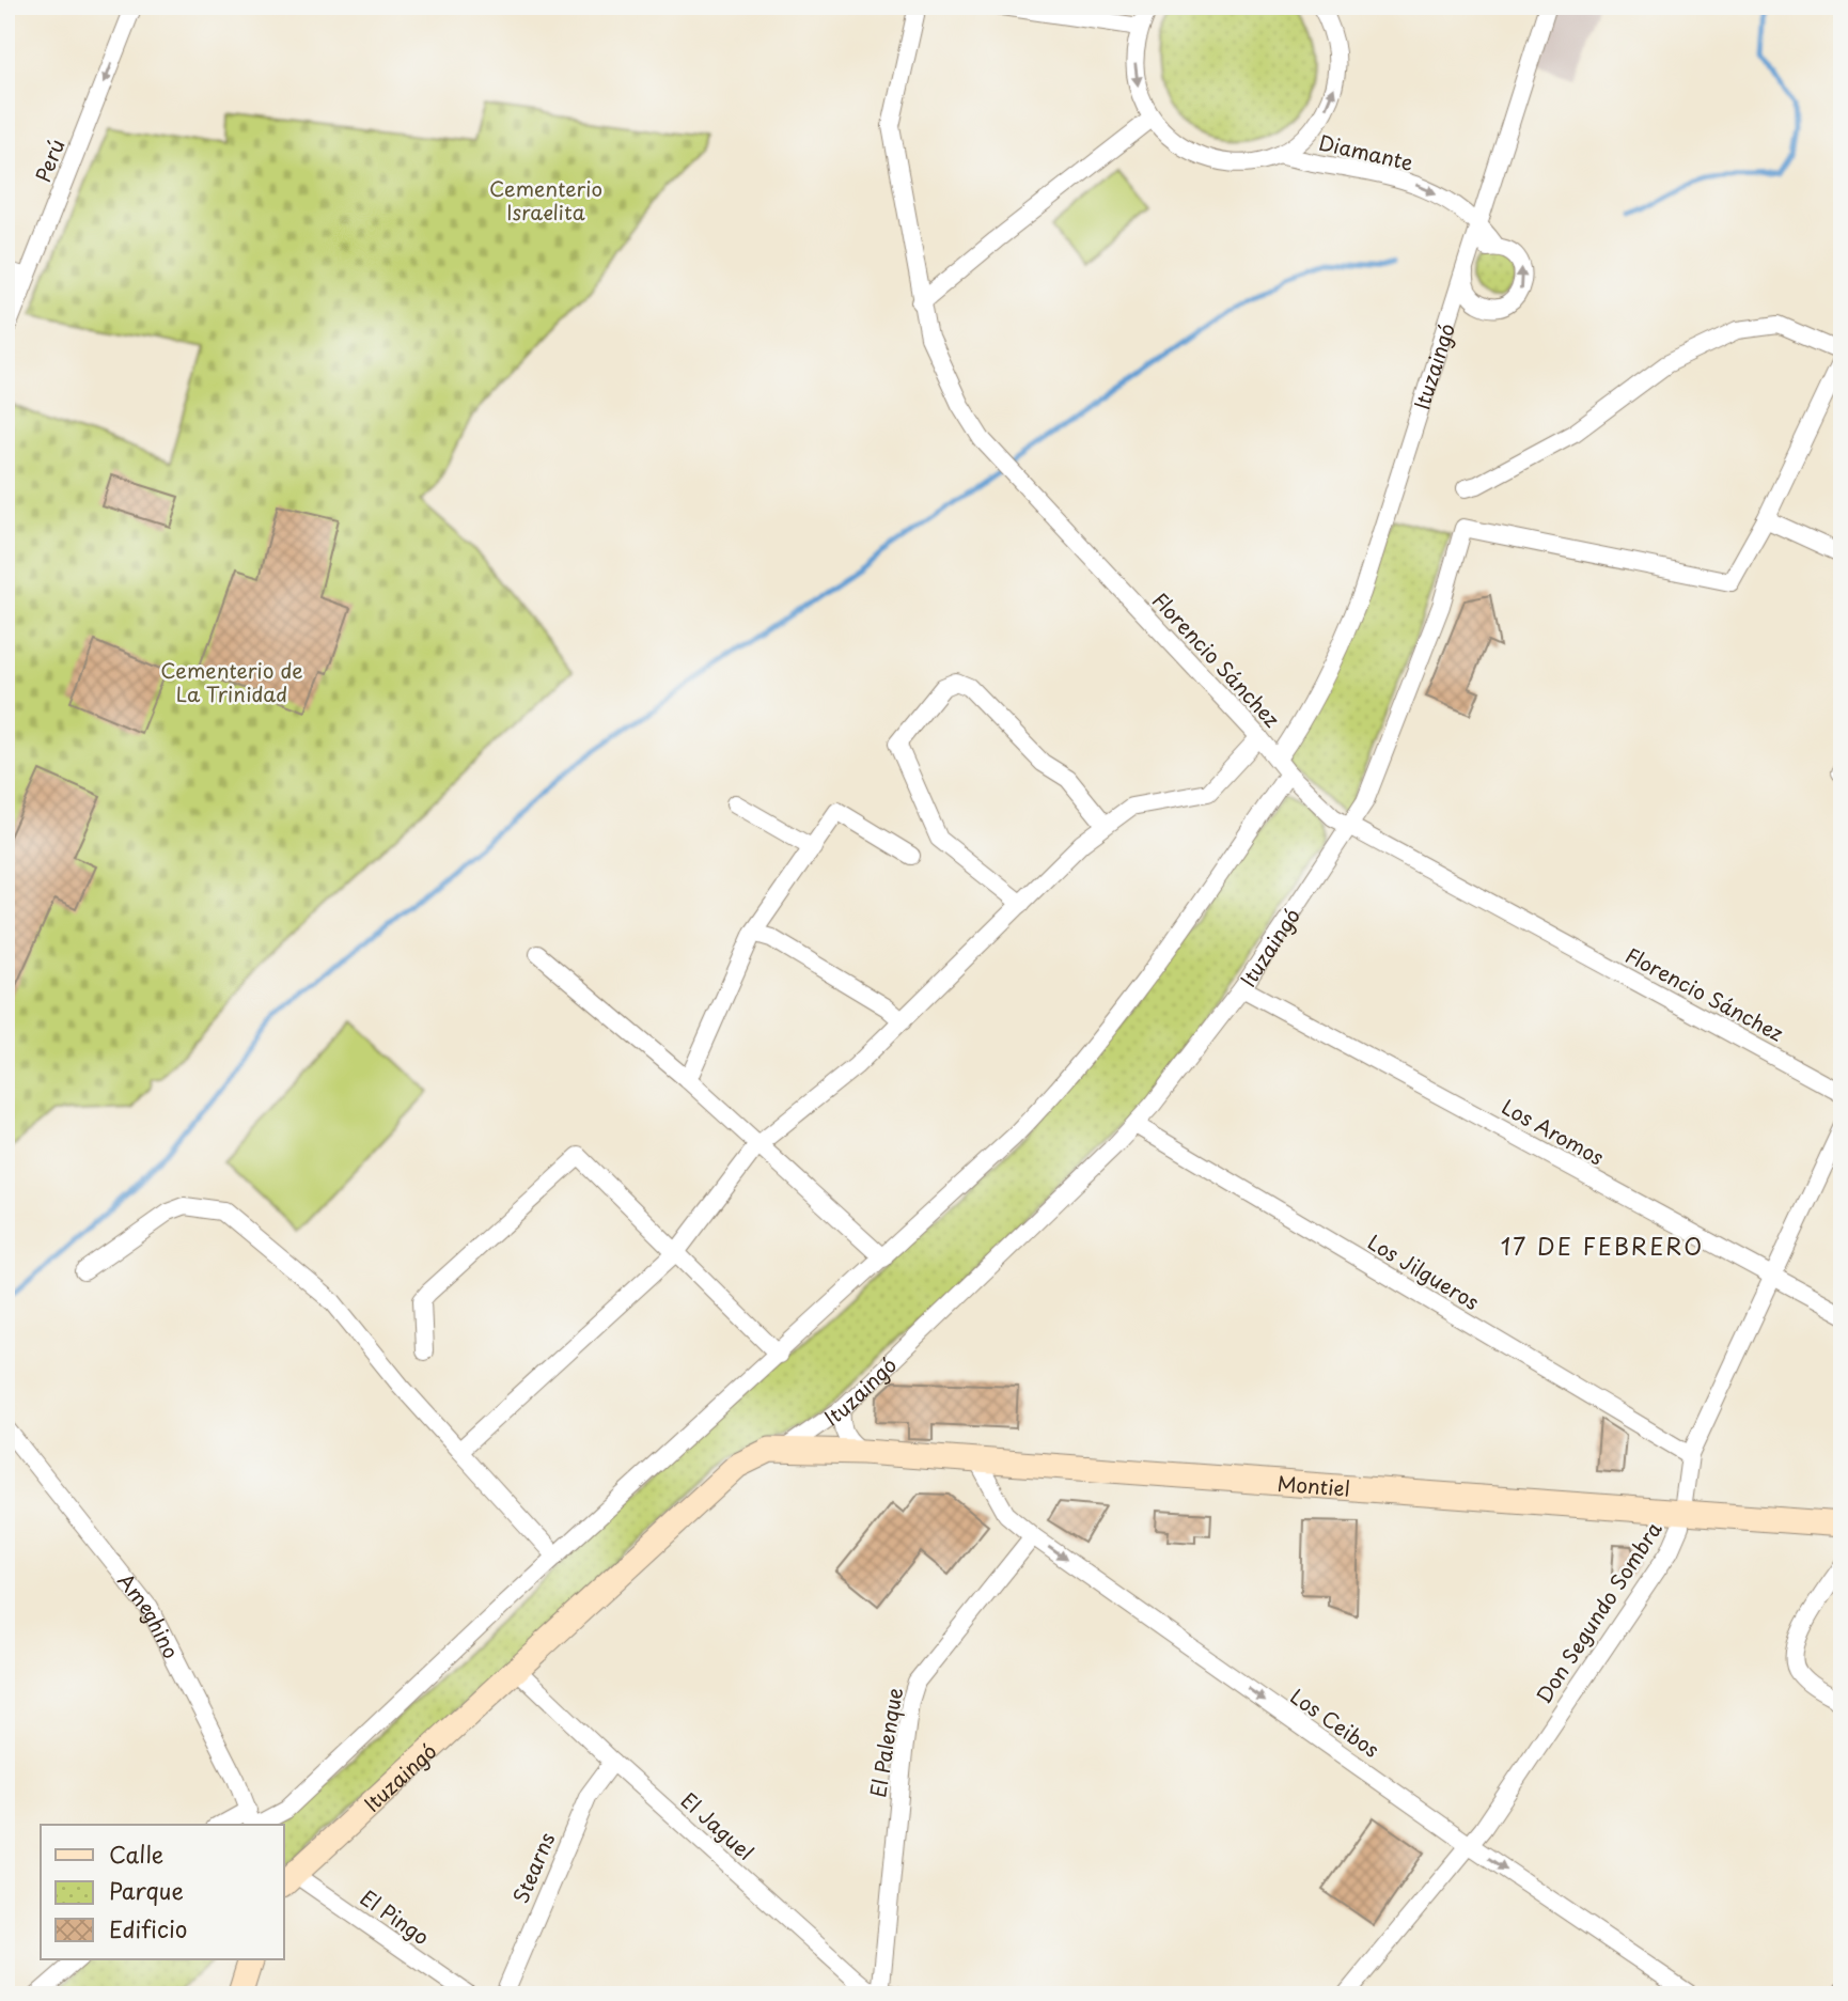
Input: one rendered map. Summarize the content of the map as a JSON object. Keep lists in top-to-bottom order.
{
  "streets": {
    "street": [
      "Diamante",
      "Perú",
      "Ituzaingó",
      "Florencio Sánchez",
      "Los Aromos",
      "Los Jilgueros",
      "Montiel",
      "Don Segundo Sombra",
      "Ameghino",
      "Los Ceibos",
      "El Palenque",
      "El Jaguel",
      "Stearns",
      "El Pingo"
    ]
  },
  "crossings": [
    ["Diamante", "Ituzaingó"],
    ["Ituzaingó", "Florencio Sánchez"],
    ["Ituzaingó", "Los Aromos"],
    ["Ituzaingó", "Los Jilgueros"],
    ["Ituzaingó", "Montiel"],
    ["Ituzaingó", "El Jaguel"],
    ["Ituzaingó", "El Pingo"],
    ["Los Aromos", "Don Segundo Sombra"],
    ["Los Jilgueros", "Don Segundo Sombra"],
    ["Montiel", "Don Segundo Sombra"],
    ["Montiel", "Los Ceibos"],
    ["Don Segundo Sombra", "Los Ceibos"],
    ["Los Ceibos", "El Palenque"],
    ["El Palenque", "El Jaguel"],
    ["El Jaguel", "Stearns"]
  ],
  "one_way": ["Diamante", "Perú", "Los Ceibos"],
  "districts": ["17 DE FEBRERO"],
  "parks": ["Cementerio Israelita", "Cementerio de La Trinidad"],
  "legend": ["Calle", "Parque", "Edificio"]
}
